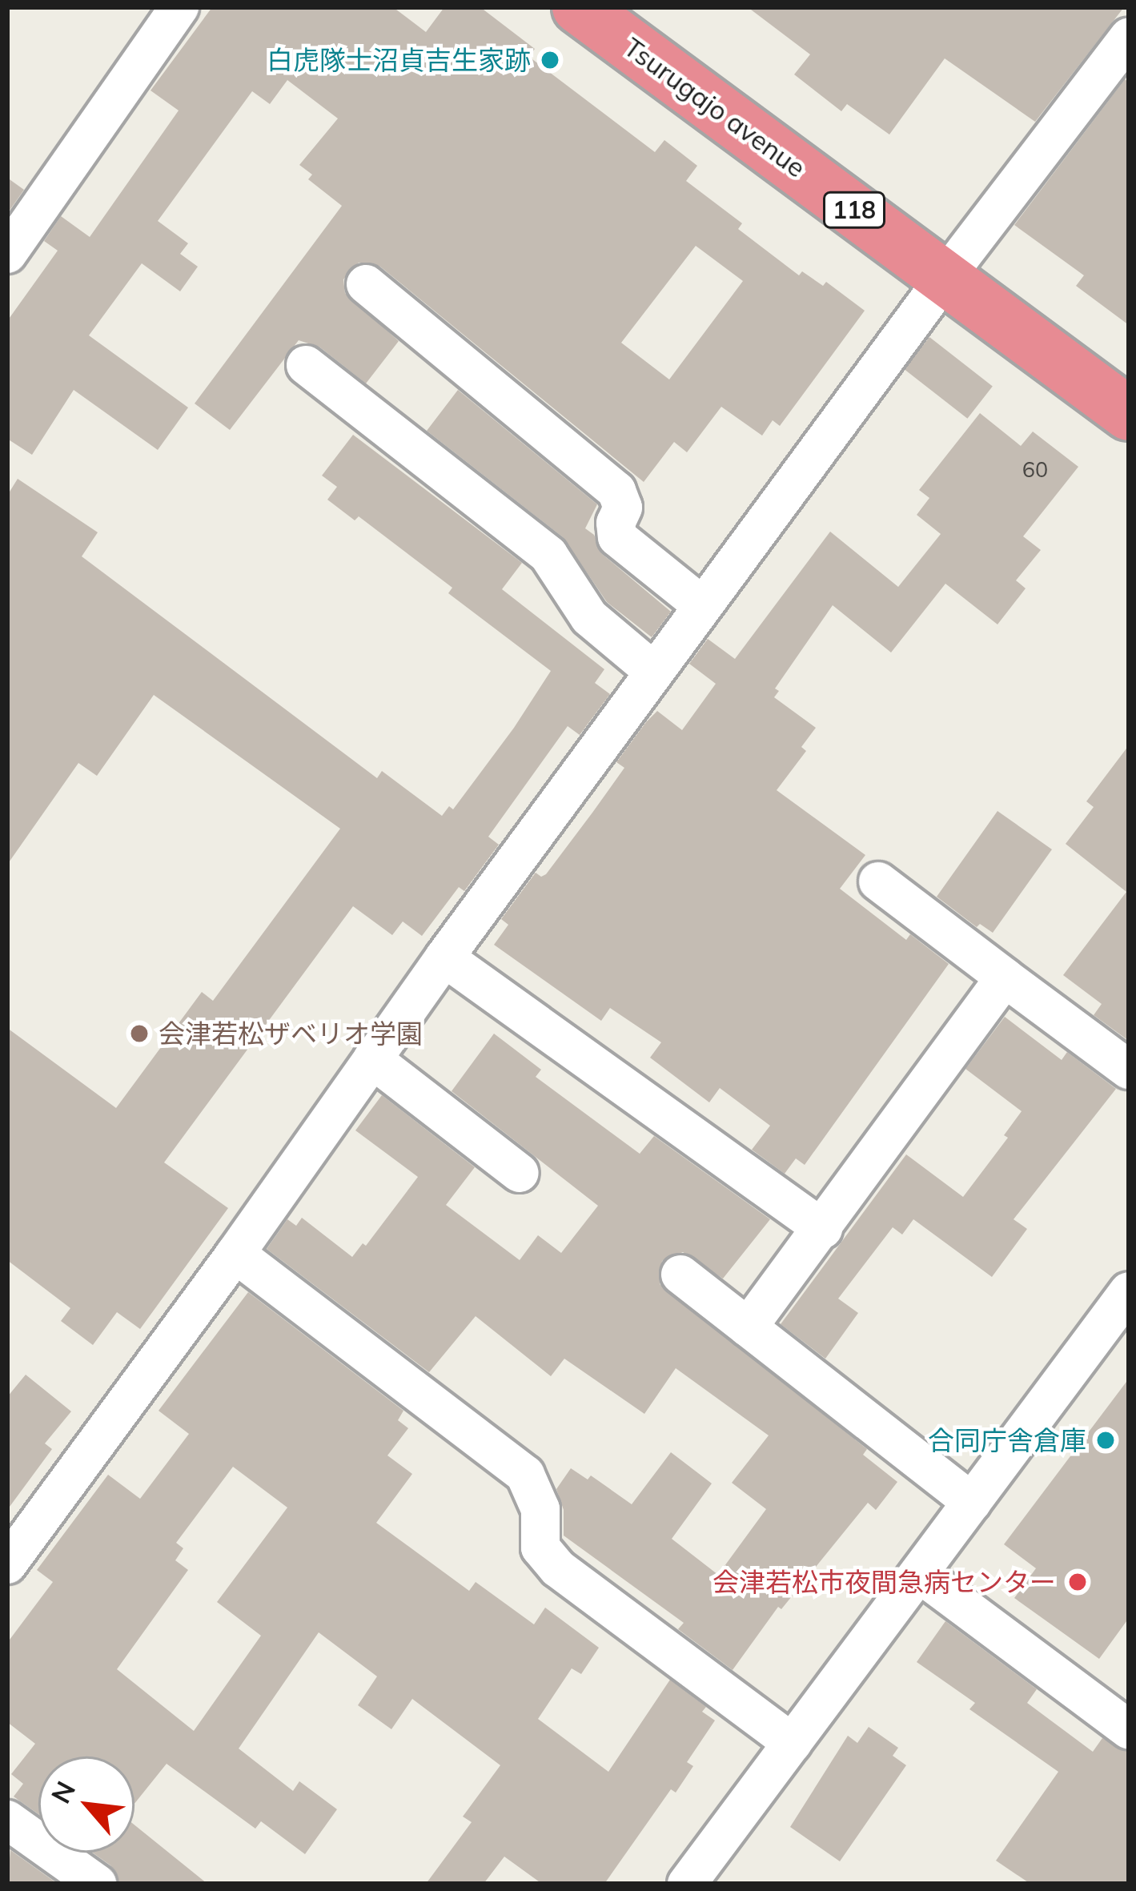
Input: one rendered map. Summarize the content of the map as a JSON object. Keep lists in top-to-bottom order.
{
  "streets": {
    "highway": ["Tsurugajo avenue", "118"]
  },
  "places": [
    "白虎隊士沼貞吉生家跡",
    "会津若松ザベリオ学園",
    "合同庁舎倉庫",
    "会津若松市夜間急病センター"
  ],
  "house_numbers": ["60"],
  "north": "top left"
}
